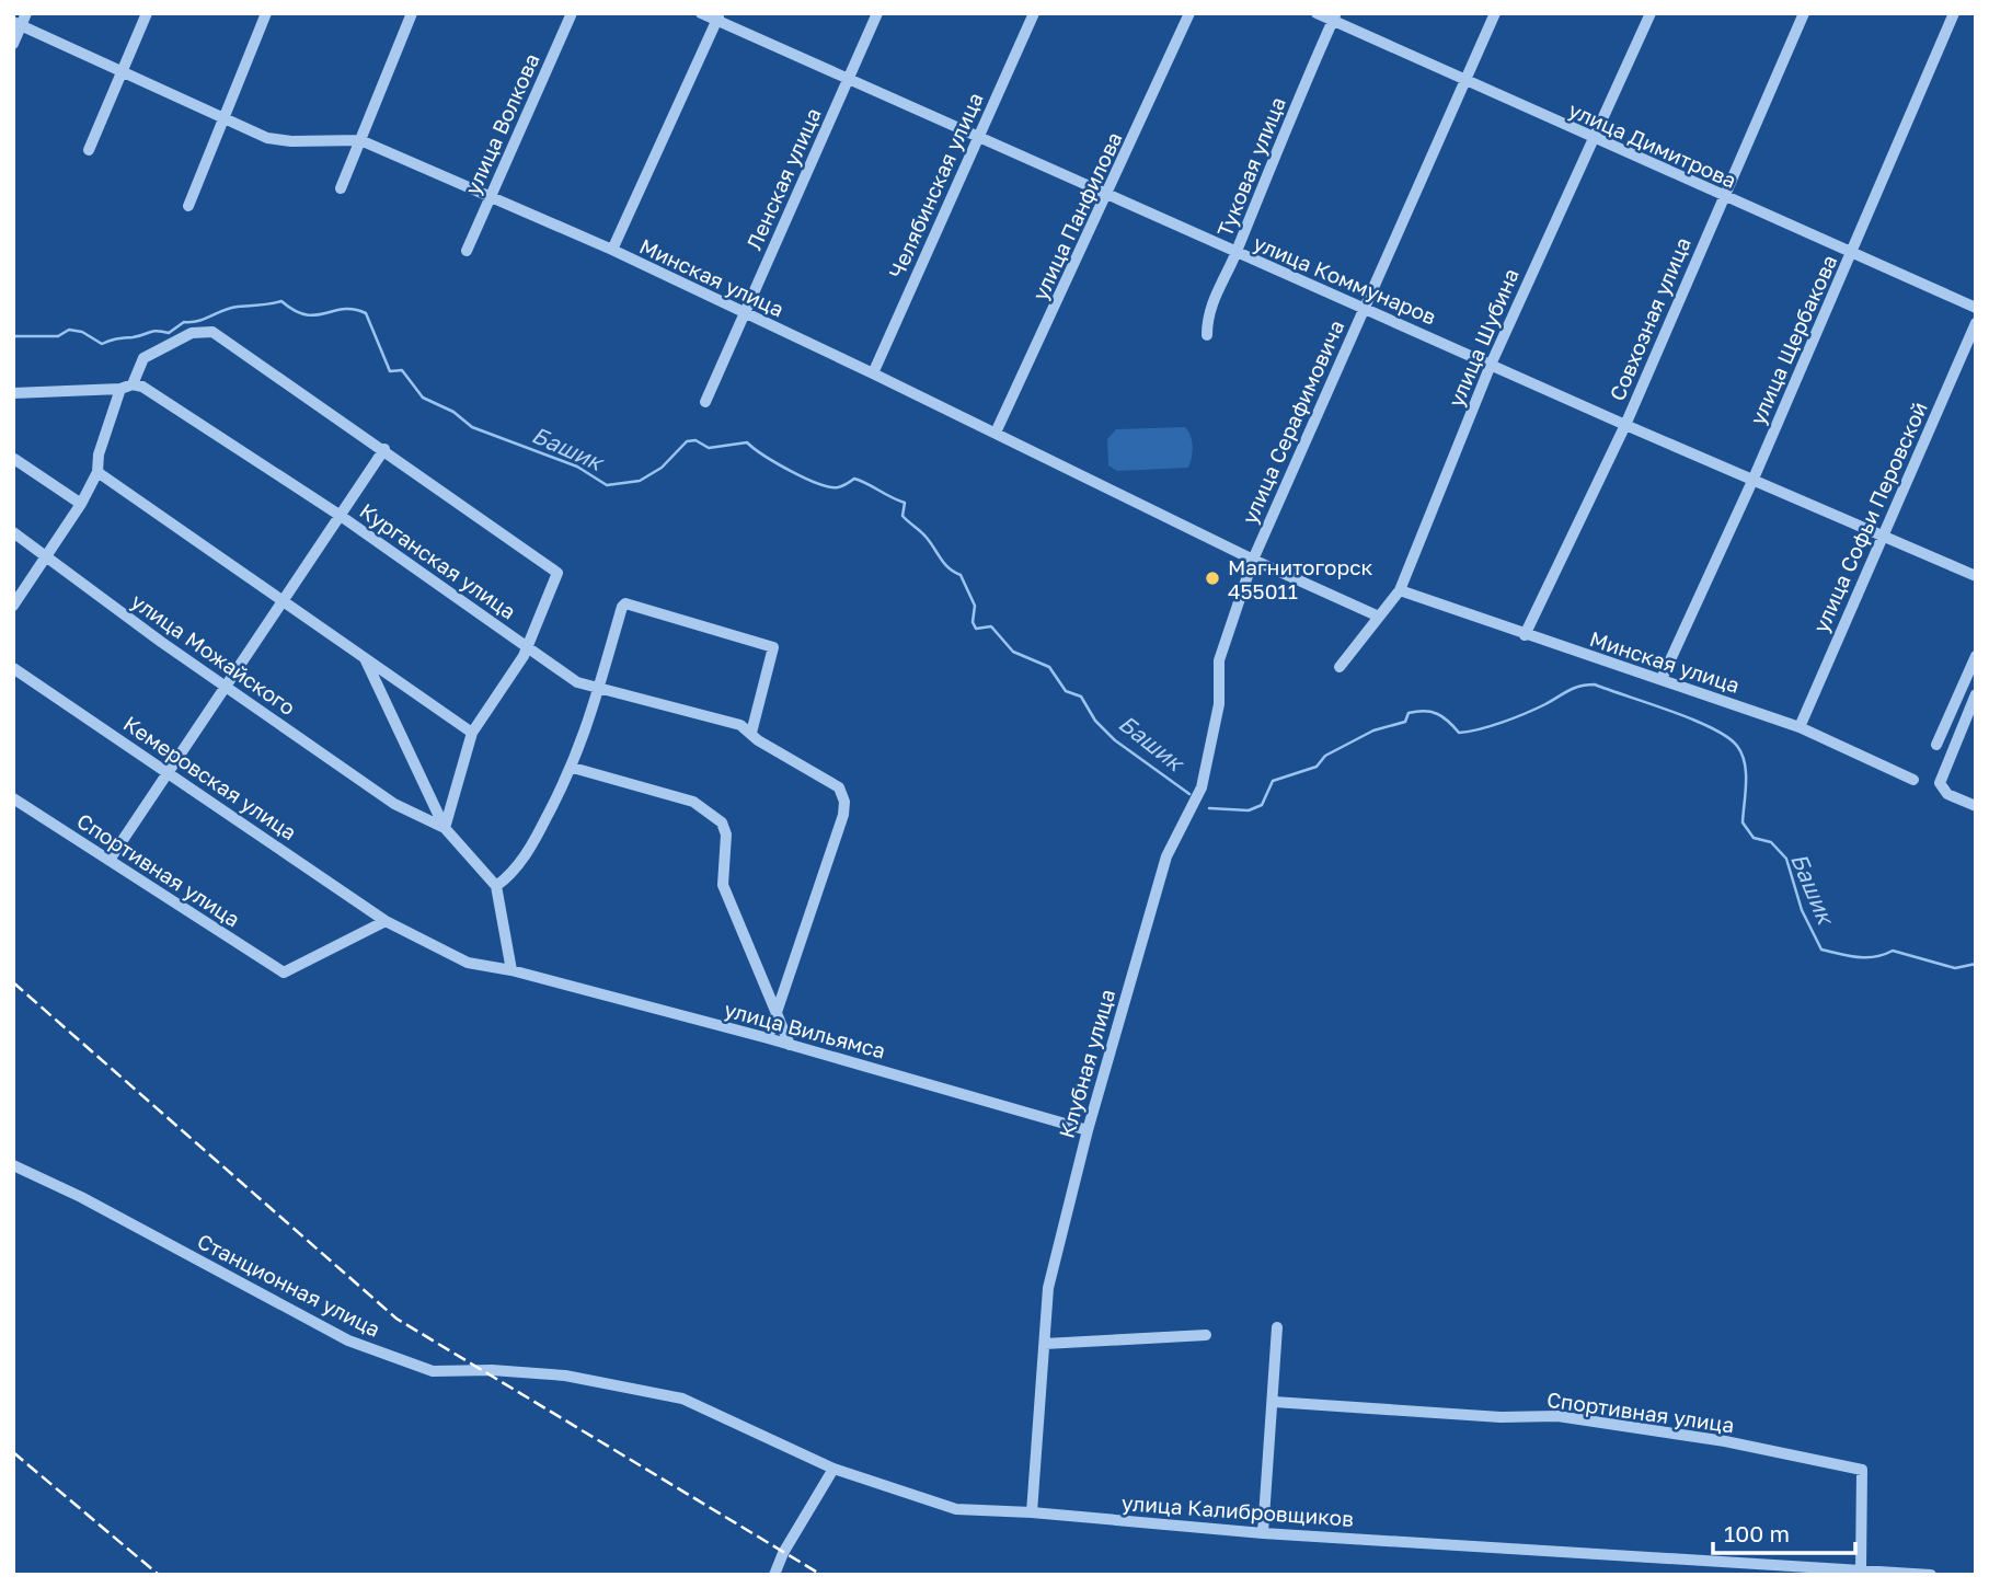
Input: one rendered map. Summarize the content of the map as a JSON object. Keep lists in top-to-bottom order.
{
  "streets": {
    "street": [
      "улица Волкова",
      "улица Димитрова",
      "Туковая улица",
      "Ленская улица",
      "Челябинская улица",
      "улица Панфилова",
      "Минская улица",
      "улица Коммунаров",
      "Совхозная улица",
      "улица Шубина",
      "улица Щербакова",
      "улица Серафимовича",
      "улица Софьи Перовской",
      "Курганская улица",
      "улица Можайского",
      "Кемеровская улица",
      "Спортивная улица",
      "улица Вильямса",
      "Клубная улица",
      "Станционная улица",
      "улица Калибровщиков"
    ]
  },
  "crossings": [
    ["улица Волкова", "Минская улица"],
    ["улица Димитрова", "Туковая улица"],
    ["улица Димитрова", "Совхозная улица"],
    ["улица Димитрова", "улица Шубина"],
    ["улица Димитрова", "улица Щербакова"],
    ["улица Димитрова", "улица Серафимовича"],
    ["Туковая улица", "улица Коммунаров"],
    ["Ленская улица", "Минская улица"],
    ["Ленская улица", "улица Коммунаров"],
    ["Челябинская улица", "Минская улица"],
    ["Челябинская улица", "улица Коммунаров"],
    ["улица Панфилова", "Минская улица"],
    ["улица Панфилова", "улица Коммунаров"],
    ["Минская улица", "Совхозная улица"],
    ["Минская улица", "улица Шубина"],
    ["Минская улица", "улица Щербакова"],
    ["Минская улица", "улица Серафимовича"],
    ["Минская улица", "улица Софьи Перовской"],
    ["улица Коммунаров", "Совхозная улица"],
    ["улица Коммунаров", "улица Шубина"],
    ["улица Коммунаров", "улица Щербакова"],
    ["улица Коммунаров", "улица Серафимовича"],
    ["улица Коммунаров", "улица Софьи Перовской"],
    ["улица Серафимовича", "Клубная улица"],
    ["Кемеровская улица", "Спортивная улица"],
    ["Кемеровская улица", "улица Вильямса"],
    ["Спортивная улица", "улица Калибровщиков"],
    ["улица Вильямса", "Клубная улица"],
    ["Клубная улица", "улица Калибровщиков"],
    ["Станционная улица", "улица Калибровщиков"]
  ],
  "water": ["Башик"],
  "places": ["Магнитогорск 455011"],
  "scale_bar": "100 m"
}
